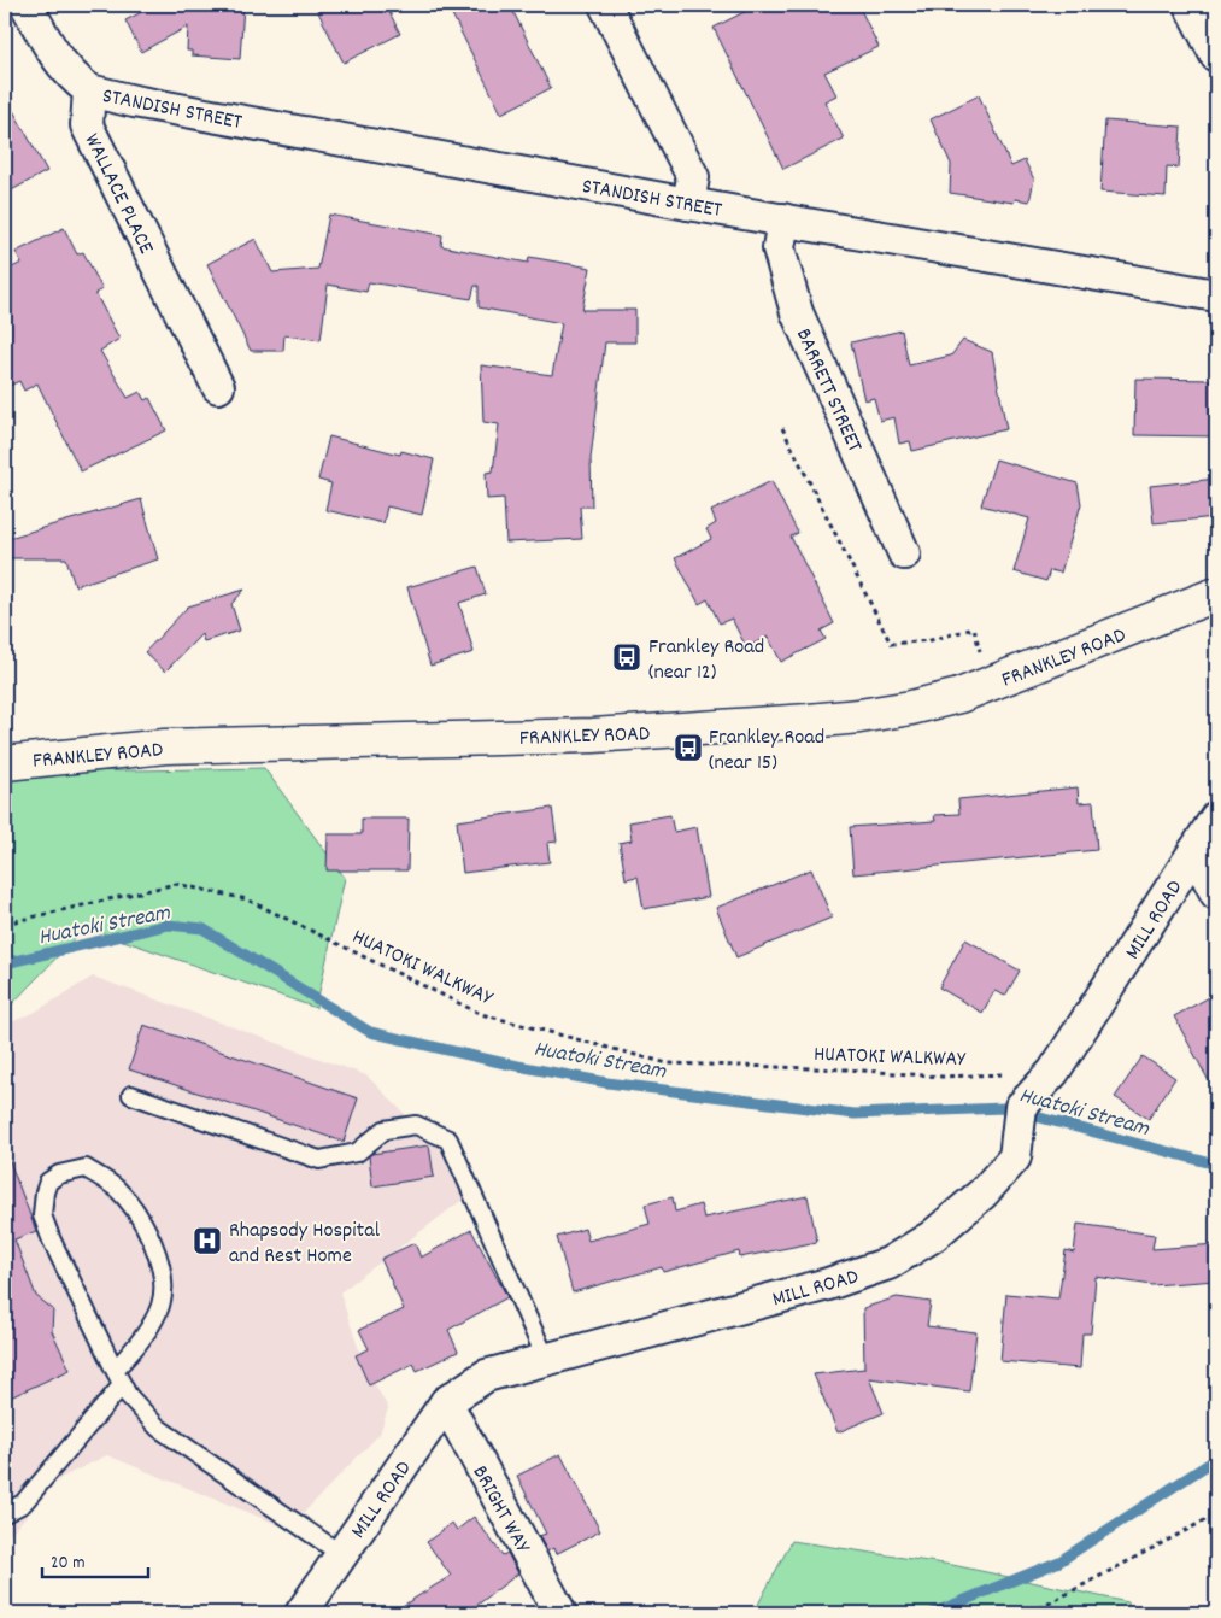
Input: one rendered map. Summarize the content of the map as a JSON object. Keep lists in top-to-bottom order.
{
  "streets": {
    "street": [
      "STANDISH STREET",
      "WALLACE PLACE",
      "BARRETT STREET",
      "FRANKLEY ROAD",
      "MILL ROAD",
      "BRIGHT WAY"
    ],
    "path": ["HUATOKI WALKWAY"]
  },
  "crossings": [
    ["STANDISH STREET", "WALLACE PLACE"],
    ["STANDISH STREET", "BARRETT STREET"],
    ["MILL ROAD", "HUATOKI WALKWAY"],
    ["MILL ROAD", "BRIGHT WAY"]
  ],
  "water": ["Huatoki Stream"],
  "places": {
    "bus stop": ["Frankley Road (near 12)", "Frankley Road (near 15)"],
    "hospital": ["Rhapsody Hospital and Rest Home"]
  },
  "scale_bar": "20 m"
}
